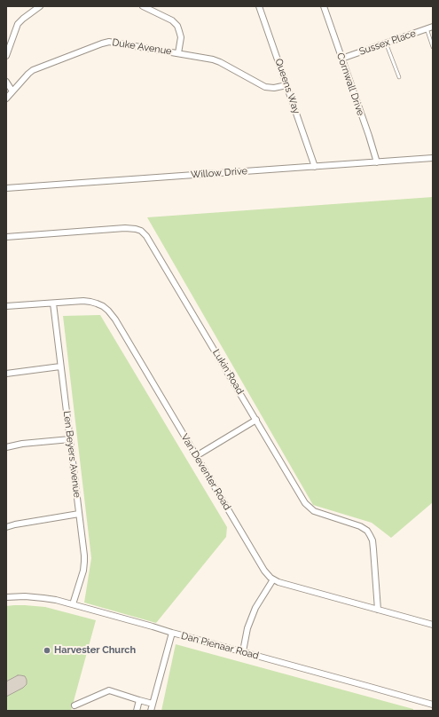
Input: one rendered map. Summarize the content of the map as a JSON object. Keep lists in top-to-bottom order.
{
  "streets": {
    "street": [
      "Sussex Place",
      "Duke Avenue",
      "Cornwall Drive",
      "Queens Way",
      "Willow Drive",
      "Lukin Road",
      "Len Beyers Avenue",
      "Van Deventer Road",
      "Dan Pienaar Road"
    ]
  },
  "crossings": [
    ["Sussex Place", "Cornwall Drive"],
    ["Duke Avenue", "Queens Way"],
    ["Cornwall Drive", "Willow Drive"],
    ["Queens Way", "Willow Drive"],
    ["Len Beyers Avenue", "Van Deventer Road"],
    ["Len Beyers Avenue", "Dan Pienaar Road"]
  ],
  "places": ["Harvester Church"]
}
